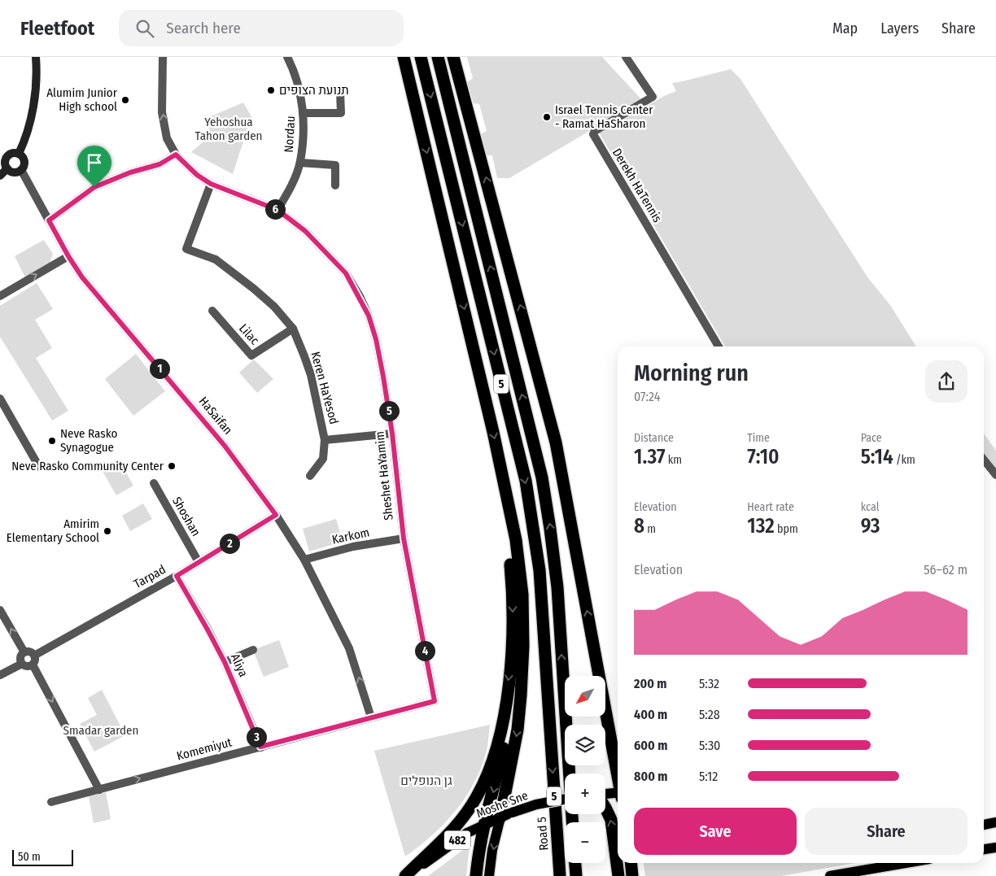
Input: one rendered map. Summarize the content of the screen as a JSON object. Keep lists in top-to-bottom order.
{
  "streets": {
    "highway": ["5", "Road 5"],
    "main road": ["Moshe Sne", "482"],
    "street": [
      "Nordau",
      "Derekh HaTennis",
      "Lilac",
      "Keren HaYesod",
      "HaSaifan",
      "Sheshet HaYamim",
      "Shoshan",
      "Karkom",
      "Tarpad",
      "Aliya",
      "Komemiyut"
    ]
  },
  "crossings": [
    ["Nordau", "Sheshet HaYamim"],
    ["Lilac", "Keren HaYesod"],
    ["Keren HaYesod", "Sheshet HaYamim"],
    ["HaSaifan", "Karkom"],
    ["HaSaifan", "Tarpad"],
    ["HaSaifan", "Komemiyut"],
    ["Sheshet HaYamim", "Karkom"],
    ["Sheshet HaYamim", "Komemiyut"],
    ["Shoshan", "Tarpad"],
    ["Tarpad", "Aliya"],
    ["Aliya", "Komemiyut"]
  ],
  "one_way": ["Komemiyut"],
  "parks": ["Yehoshua Tahon garden", "Smadar garden", "גן הנופלים"],
  "places": [
    "תנועת הצופים",
    "Alumim Junior High school",
    "Israel Tennis Center - Ramat HaSharon",
    "Neve Rasko Synagogue",
    "Neve Rasko Community Center",
    "Amirim Elementary School"
  ],
  "scale_bar": "50 m",
  "north": "bottom left",
  "page": {
    "header": "Fleetfoot",
    "search": "Search here",
    "nav": ["Map", "Layers", "Share"],
    "pins": [
      "6",
      "1",
      "5",
      "2",
      "4",
      "3"
    ],
    "heading": ["Morning run", "07:24"],
    "stats": [
      ["Distance", "1.37 km"],
      ["Time", "7:10"],
      ["Pace", "5:14 /km"],
      ["Elevation", "8 m"],
      ["Heart rate", "132 bpm"],
      ["kcal", "93"]
    ],
    "chart": ["Elevation", "56–62 m"],
    "list": [
      {
        "name": "200 m",
        "note": "5:32"
      },
      {
        "name": "400 m",
        "note": "5:28"
      },
      {
        "name": "600 m",
        "note": "5:30"
      },
      {
        "name": "800 m",
        "note": "5:12"
      }
    ],
    "map_buttons": ["+", "−"],
    "buttons": ["Save", "Share"],
    "scale": "50 m"
  }
}
